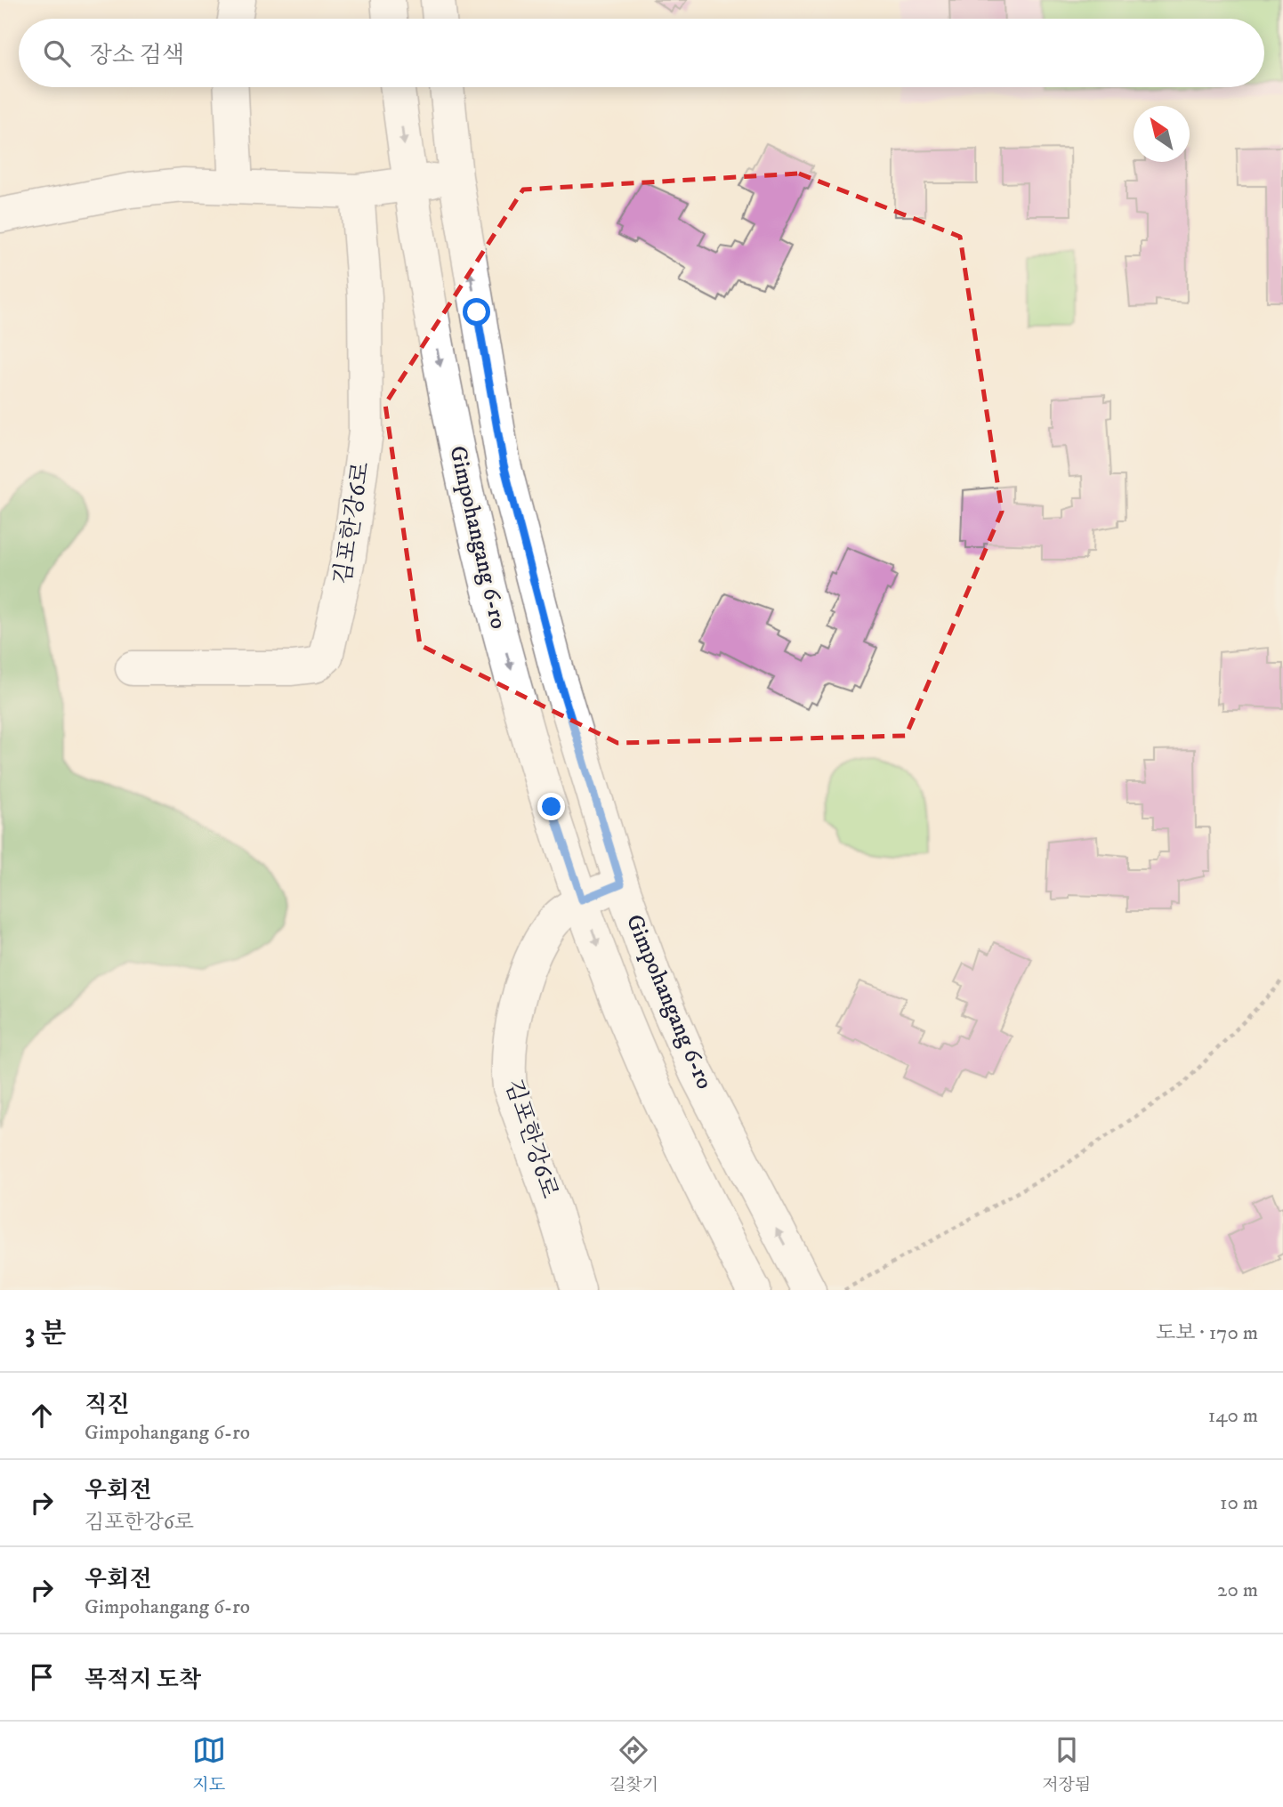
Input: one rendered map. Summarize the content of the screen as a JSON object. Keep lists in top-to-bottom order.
{
  "streets": {
    "street": ["김포한강6로", "Gimpohangang 6-ro"]
  },
  "crossings": [
    ["김포한강6로", "Gimpohangang 6-ro"]
  ],
  "north": "top left",
  "page": {
    "search": "장소 검색",
    "heading": ["3 분", "도보 · 170 m"],
    "list": [
      ["직진", "Gimpohangang 6-ro", "140 m"],
      ["우회전", "김포한강6로", "10 m"],
      ["우회전", "Gimpohangang 6-ro", "20 m"],
      "목적지 도착"
    ],
    "nav": ["지도", "길찾기", "저장됨"]
  }
}
